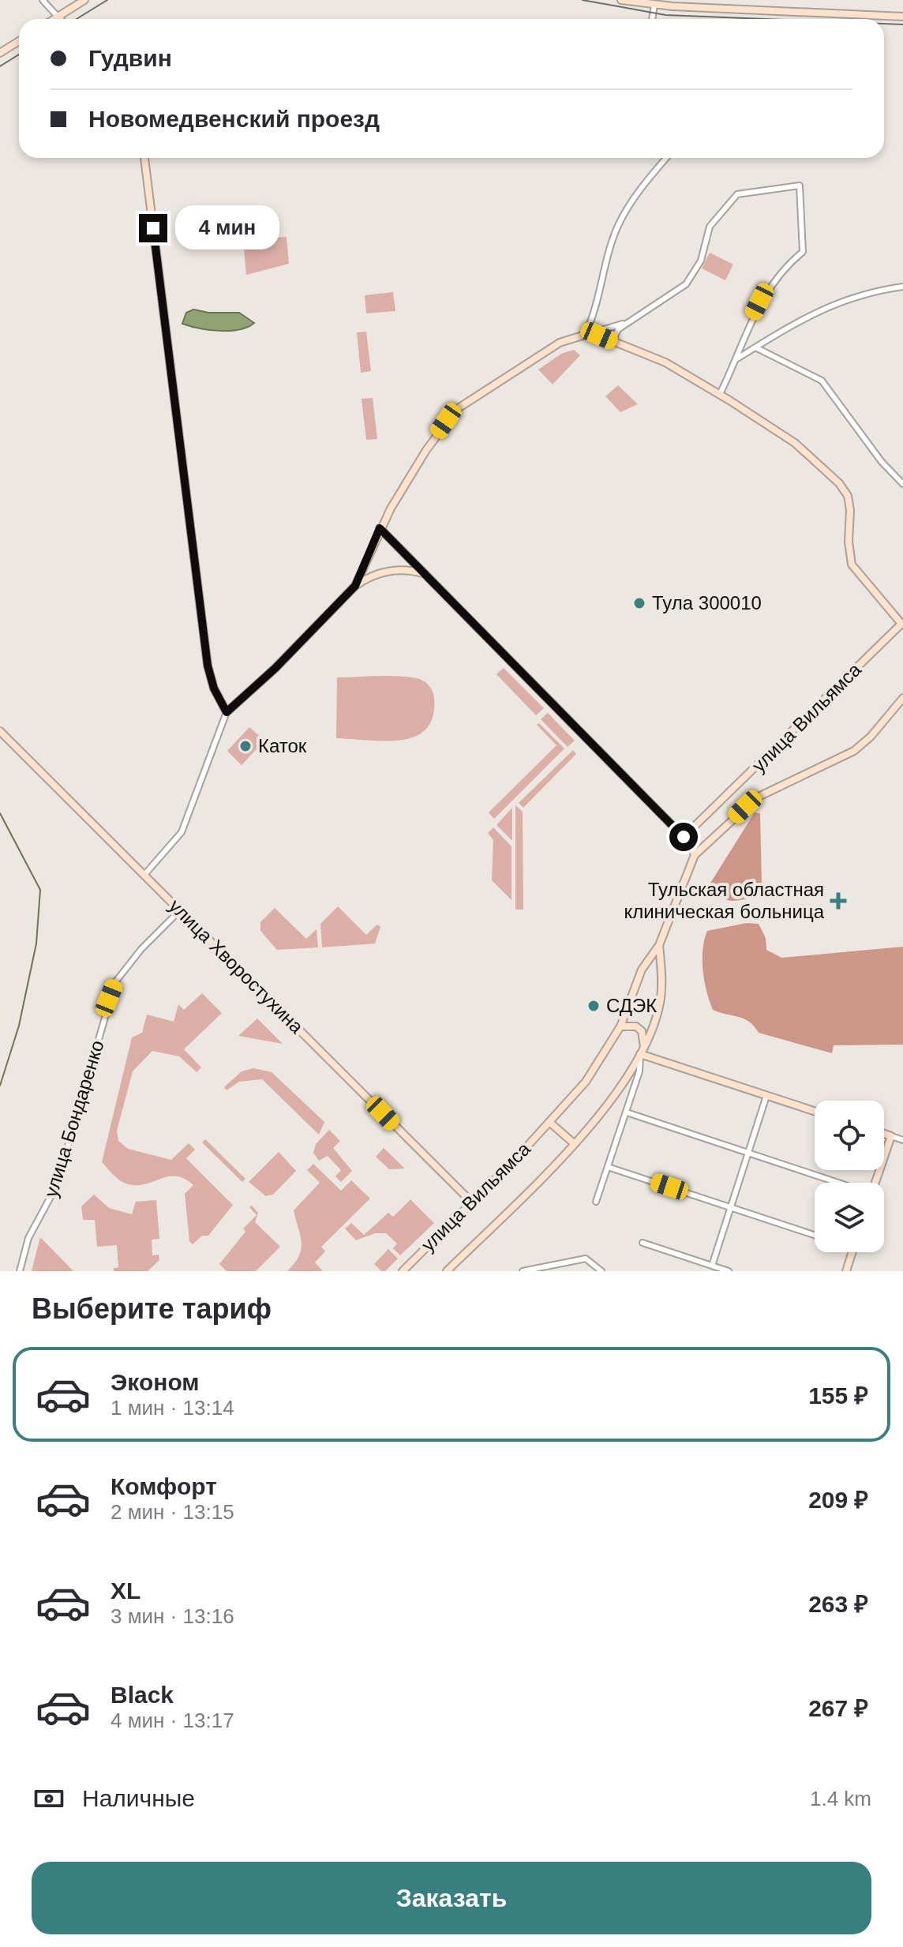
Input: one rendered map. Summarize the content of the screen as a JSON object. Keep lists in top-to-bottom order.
{
  "streets": {
    "street": ["улица Вильямса", "улица Хворостухина", "улица Бондаренко"]
  },
  "crossings": [
    ["улица Вильямса", "улица Хворостухина"],
    ["улица Хворостухина", "улица Бондаренко"]
  ],
  "places": {
    "other": ["Тула 300010", "Каток", "СДЭК"],
    "health": ["Тульская областная клиническая больница"]
  },
  "page": {
    "banner": ["Гудвин", "Новомедвенский проезд"],
    "bubble": "4 мин",
    "heading": "Выберите тариф",
    "list": [
      {
        "name": "Эконом",
        "note": "1 мин · 13:14",
        "value": "155 ₽"
      },
      {
        "name": "Комфорт",
        "note": "2 мин · 13:15",
        "value": "209 ₽"
      },
      {
        "name": "XL",
        "note": "3 мин · 13:16",
        "value": "263 ₽"
      },
      {
        "name": "Black",
        "note": "4 мин · 13:17",
        "value": "267 ₽"
      }
    ],
    "pay": ["Наличные", "1.4 km"],
    "buttons": "Заказать"
  }
}
